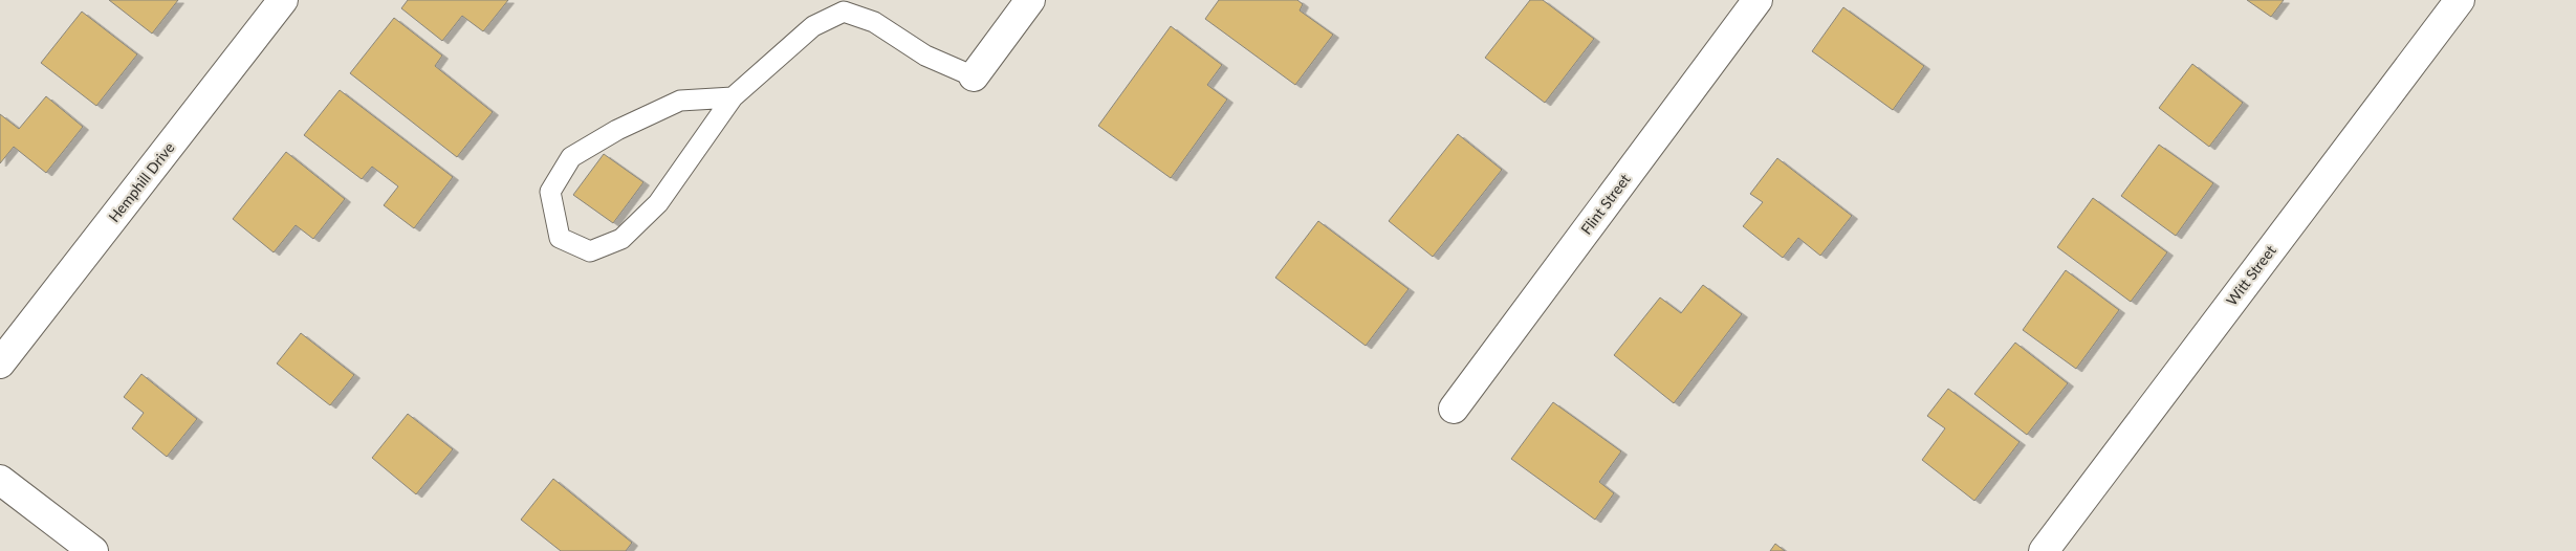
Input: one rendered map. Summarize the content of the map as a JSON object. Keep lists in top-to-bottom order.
{
  "streets": {
    "street": ["Hemphill Drive", "Flint Street", "Witt Street"]
  }
}
